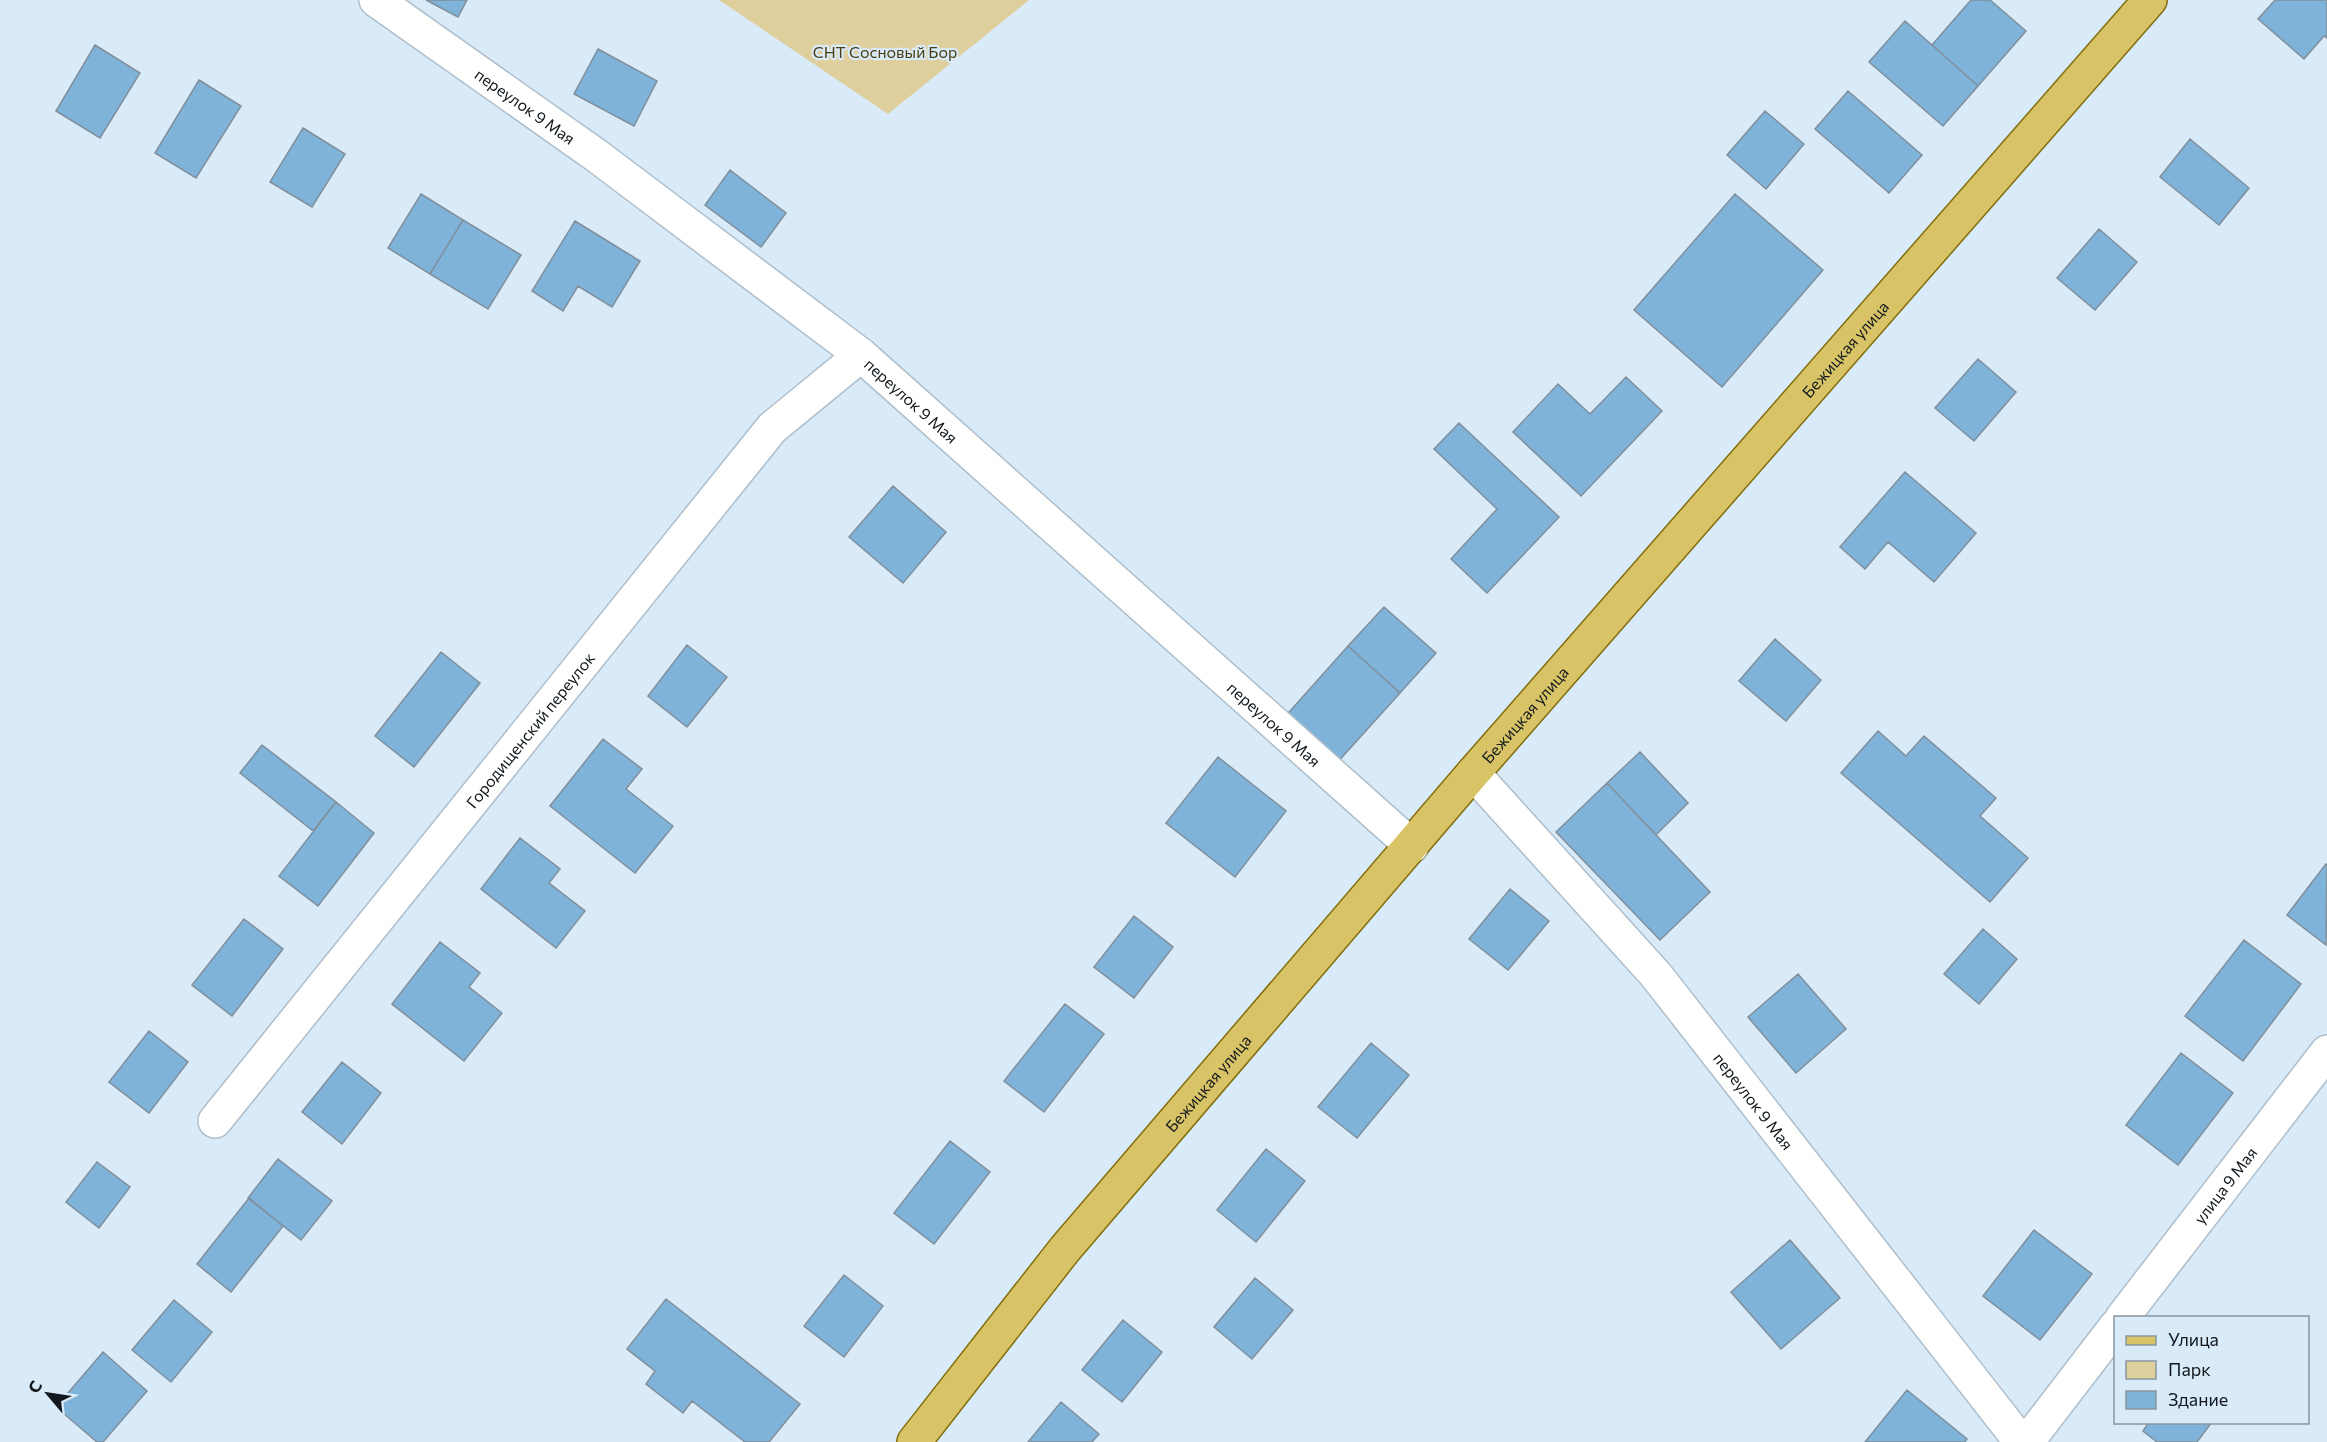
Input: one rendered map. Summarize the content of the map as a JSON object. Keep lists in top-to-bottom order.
{
  "streets": {
    "main road": ["Бежицкая улица"],
    "street": ["переулок 9 Мая", "Городищенский переулок", "улица 9 Мая"]
  },
  "crossings": [
    ["переулок 9 Мая", "Бежицкая улица"],
    ["переулок 9 Мая", "Городищенский переулок"]
  ],
  "parks": ["СНТ Сосновый Бор"],
  "legend": ["Улица", "Парк", "Здание"],
  "north": "top left"
}
